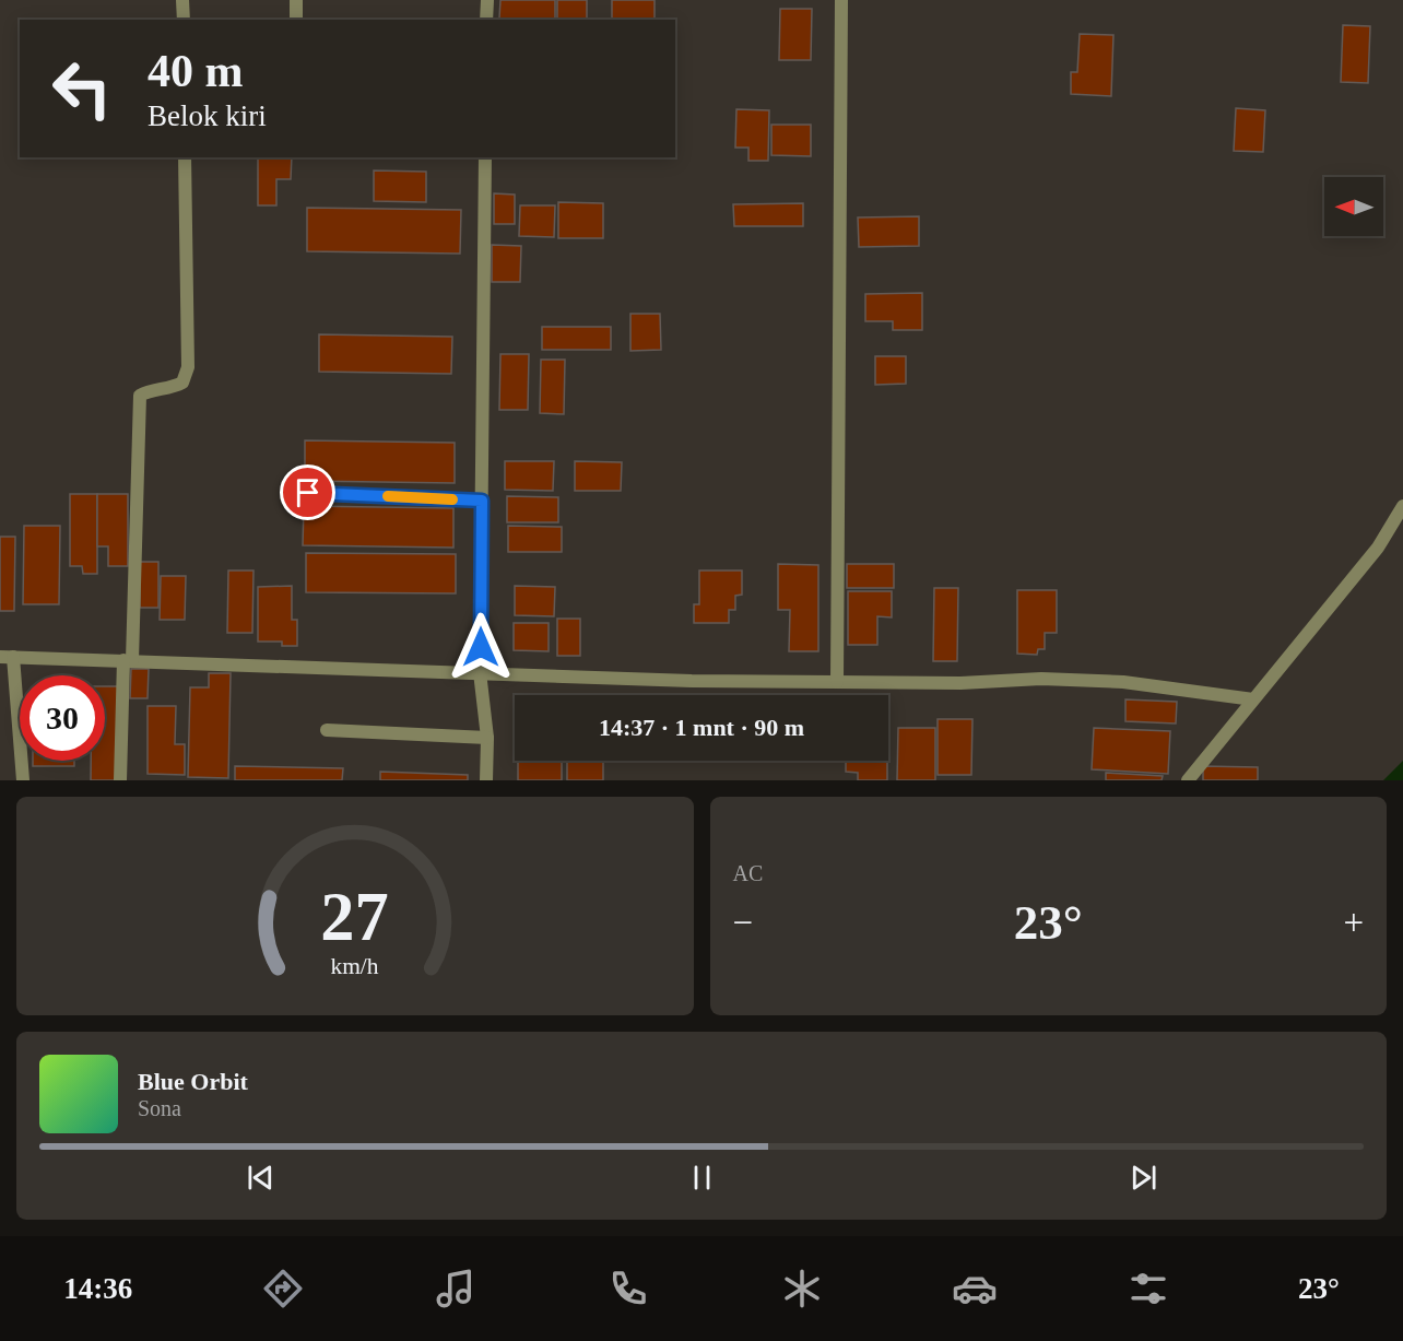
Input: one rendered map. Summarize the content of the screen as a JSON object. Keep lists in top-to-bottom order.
{
  "north": "left",
  "page": {
    "turn": ["40 m", "Belok kiri"],
    "limit": "30",
    "trip": "14:37 · 1 mnt · 90 m",
    "tile": "AC",
    "heat": ["−", "23°", "+"],
    "song": ["Blue Orbit", "Sona"],
    "tabs": ["14:36", "23°"],
    "gauge": ["27", "km/h"]
  }
}
